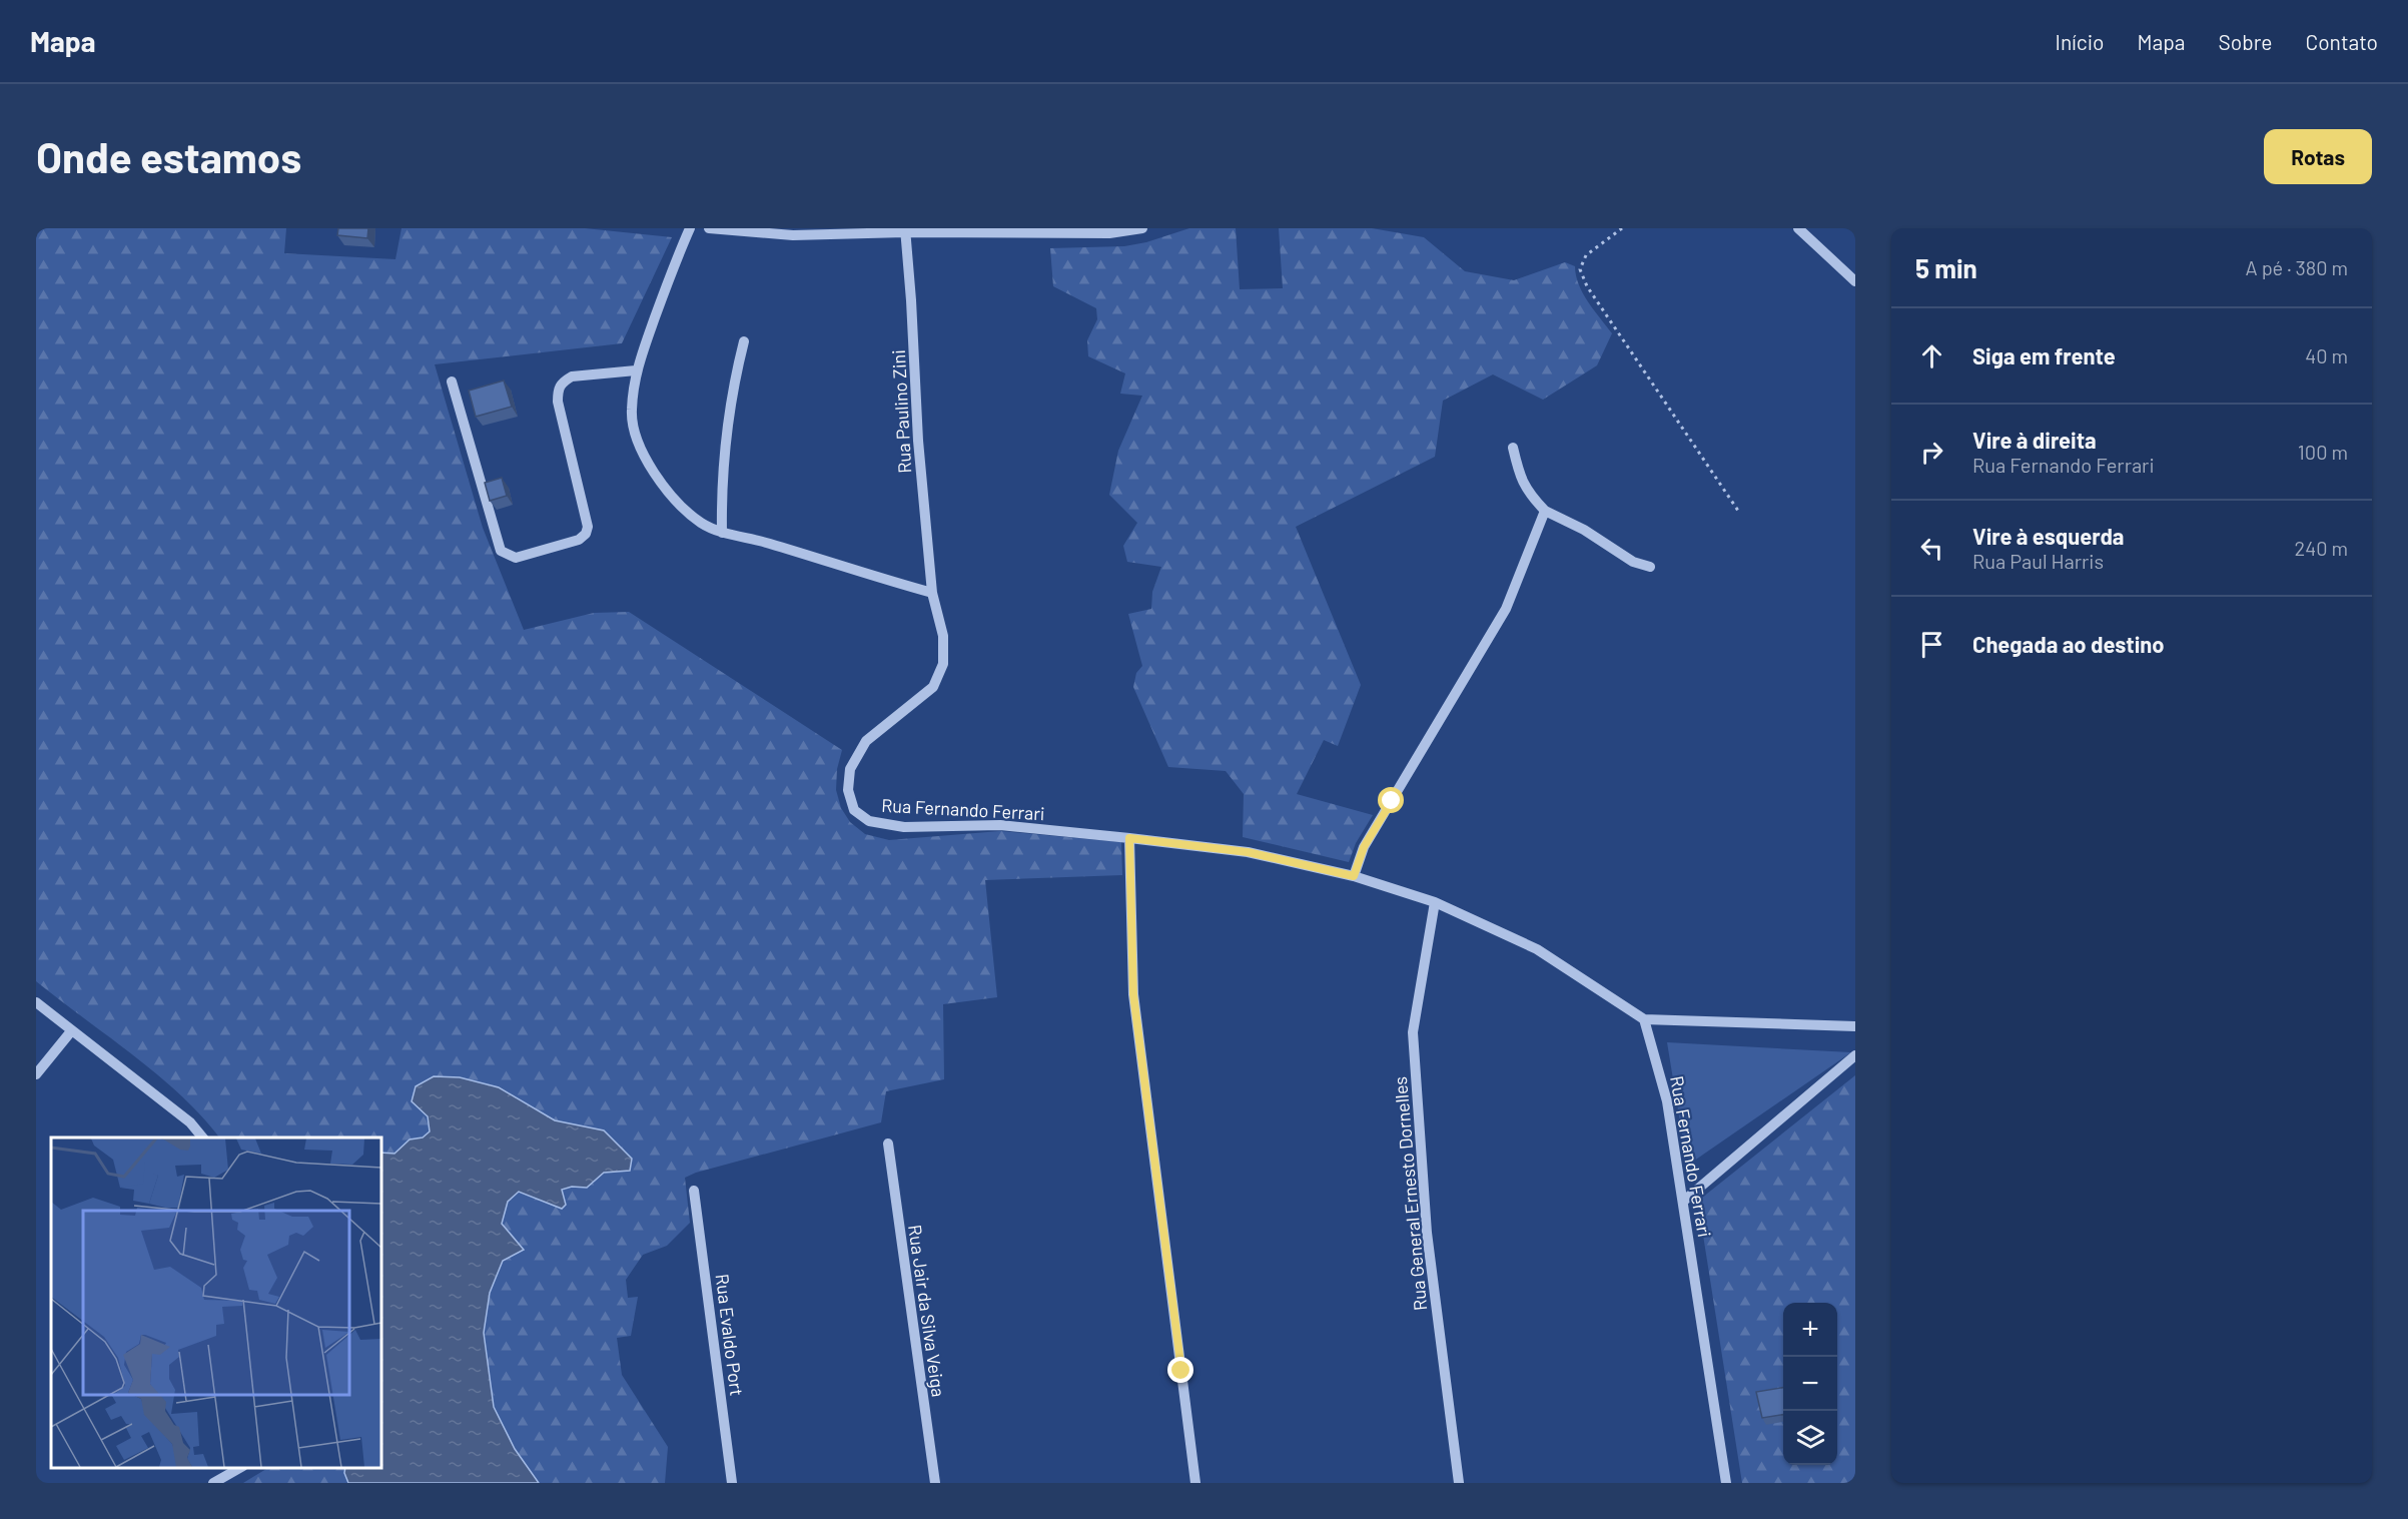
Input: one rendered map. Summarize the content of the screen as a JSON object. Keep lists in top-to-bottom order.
{
  "streets": {
    "street": [
      "Rua Paulino Zini",
      "Rua Fernando Ferrari",
      "Rua General Ernesto Dornelles",
      "Rua Jair da Silva Veiga",
      "Rua Evaldo Port"
    ]
  },
  "crossings": [
    ["Rua Paulino Zini", "Rua Fernando Ferrari"],
    ["Rua Fernando Ferrari", "Rua General Ernesto Dornelles"]
  ],
  "page": {
    "header": "Mapa",
    "nav": [
      "Início",
      "Mapa",
      "Sobre",
      "Contato"
    ],
    "buttons": "Rotas",
    "title": "Onde estamos",
    "heading": ["5 min", "A pé · 380 m"],
    "list": [
      ["Siga em frente", "40 m"],
      ["Vire à direita", "Rua Fernando Ferrari", "100 m"],
      ["Vire à esquerda", "Rua Paul Harris", "240 m"],
      "Chegada ao destino"
    ],
    "map_buttons": ["+", "−"]
  }
}
